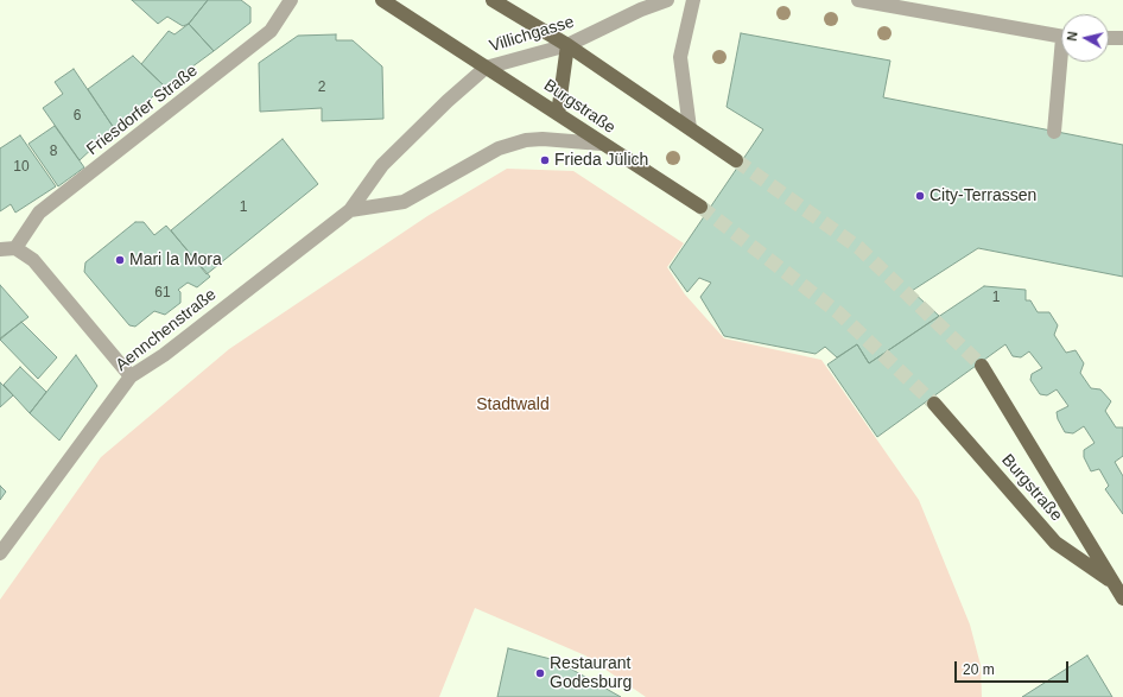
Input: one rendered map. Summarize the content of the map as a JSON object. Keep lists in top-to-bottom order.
{
  "streets": {
    "main road": ["Burgstraße"],
    "street": ["Villichgasse", "Friesdorfer Straße", "Aennchenstraße"]
  },
  "crossings": [
    ["Villichgasse", "Burgstraße"],
    ["Villichgasse", "Aennchenstraße"],
    ["Burgstraße", "Aennchenstraße"]
  ],
  "parks": ["Stadtwald"],
  "places": [
    "Frieda Jülich",
    "City-Terrassen",
    "Mari la Mora",
    "Restaurant Godesburg"
  ],
  "house_numbers": [
    "2",
    "6",
    "8",
    "10",
    "1",
    "61",
    "1"
  ],
  "scale_bar": "20 m",
  "north": "left"
}
